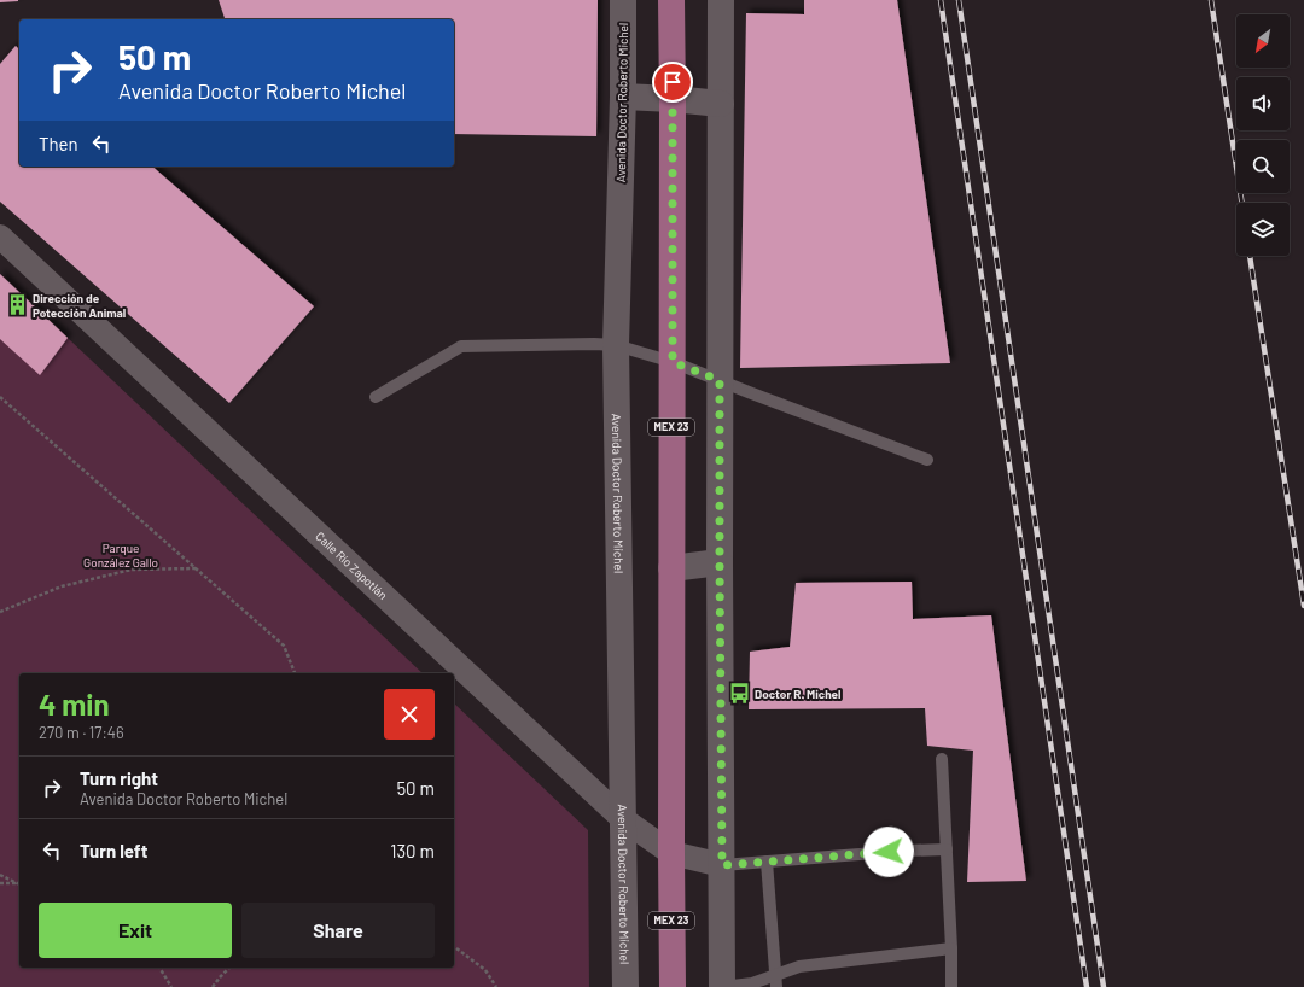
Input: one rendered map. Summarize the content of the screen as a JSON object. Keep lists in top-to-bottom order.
{
  "streets": {
    "main road": ["Avenida Doctor Roberto Michel", "MEX 23"],
    "street": ["Calle Río Zapotlán"]
  },
  "crossings": [
    ["Avenida Doctor Roberto Michel", "Calle Río Zapotlán"],
    ["MEX 23", "Calle Río Zapotlán"]
  ],
  "parks": ["Parque González Gallo"],
  "places": {
    "building": ["Dirección de Potección Animal"],
    "bus stop": ["Doctor R. Michel"]
  },
  "north": "bottom left",
  "page": {
    "turn": ["50 m", "Avenida Doctor Roberto Michel"],
    "then": "Then",
    "heading": ["4 min", "270 m · 17:46"],
    "list": [
      {
        "name": "Turn right",
        "note": "Avenida Doctor Roberto Michel",
        "value": "50 m"
      },
      {
        "name": "Turn left",
        "value": "130 m"
      }
    ],
    "buttons": ["Exit", "Share"]
  }
}
